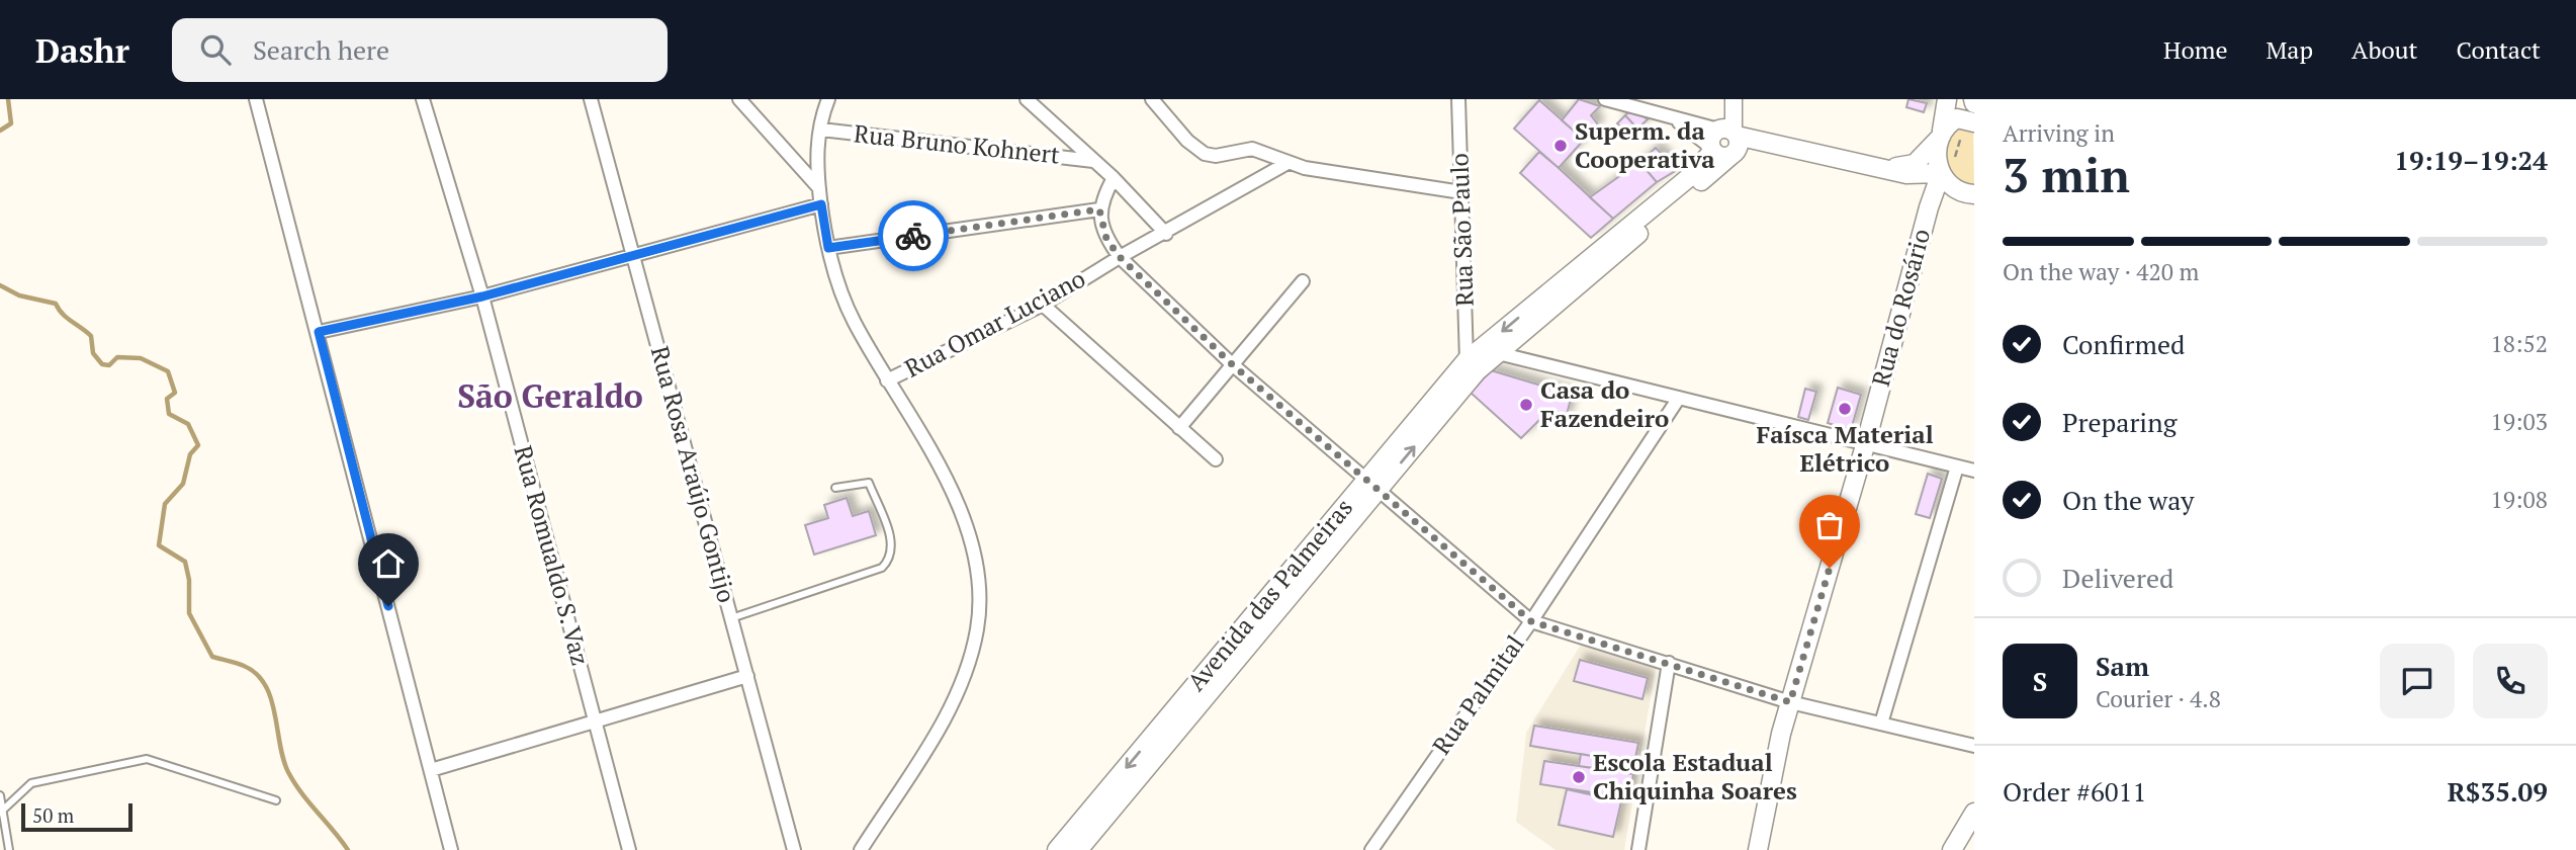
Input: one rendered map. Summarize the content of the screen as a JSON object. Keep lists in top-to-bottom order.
{
  "streets": {
    "main road": ["Rua do Rosário", "Avenida das Palmeiras"],
    "street": [
      "Rua Bruno Kohnert",
      "Rua São Paulo",
      "Rua Omar Luciano",
      "Rua Rosa Araújo Gontijo",
      "Rua Romualdo S. Vaz",
      "Rua Palmital"
    ]
  },
  "crossings": [
    ["Rua São Paulo", "Avenida das Palmeiras"]
  ],
  "districts": ["São Geraldo"],
  "places": [
    "Superm. da Cooperativa",
    "Casa do Fazendeiro",
    "Faísca Material Elétrico",
    "Escola Estadual Chiquinha Soares"
  ],
  "scale_bar": "50 m",
  "page": {
    "header": "Dashr",
    "search": "Search here",
    "nav": [
      "Home",
      "Map",
      "About",
      "Contact"
    ],
    "heading": ["3 min", "Arriving in", "19:19–19:24"],
    "panel": [
      "Sam",
      "Courier · 4.8",
      "Order #6011",
      "R$35.09"
    ],
    "bar": "On the way · 420 m",
    "list": [
      ["Confirmed", "18:52"],
      ["Preparing", "19:03"],
      ["On the way", "19:08"],
      "Delivered"
    ],
    "round": "S",
    "scale": "50 m"
  }
}
